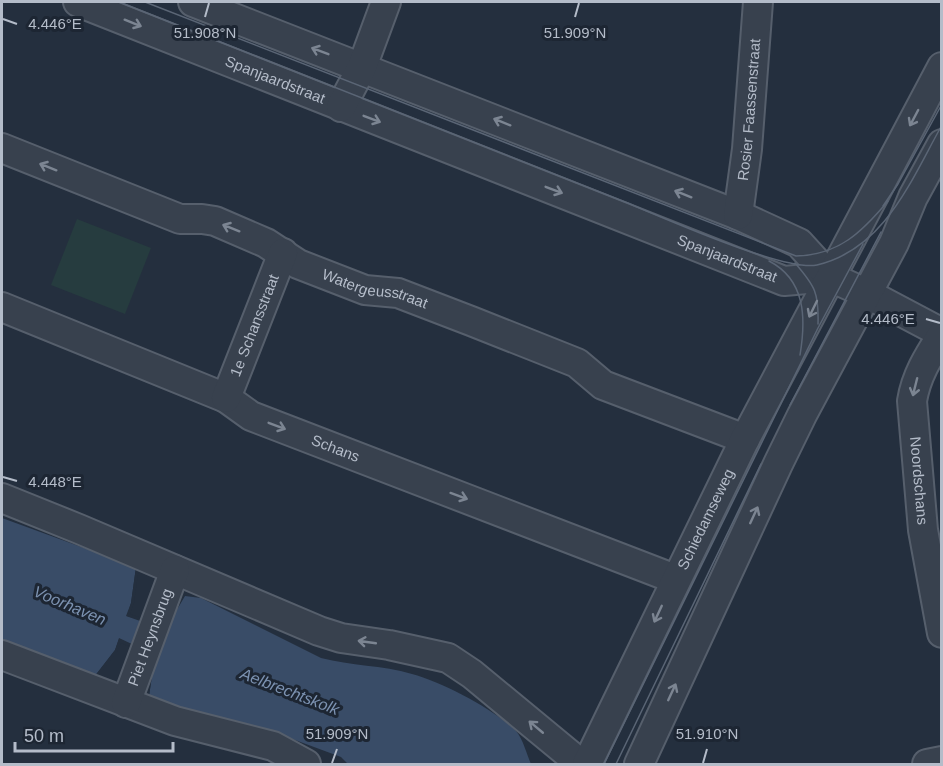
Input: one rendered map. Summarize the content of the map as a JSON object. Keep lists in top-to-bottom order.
{
  "streets": {
    "street": [
      "Spanjaardstraat",
      "Rosier Faassenstraat",
      "Watergeusstraat",
      "1e Schansstraat",
      "Schans",
      "Noordschans",
      "Schiedamseweg",
      "Piet Heynsbrug"
    ]
  },
  "crossings": [
    ["Spanjaardstraat", "Schiedamseweg"],
    ["Watergeusstraat", "1e Schansstraat"],
    ["Watergeusstraat", "Schiedamseweg"],
    ["1e Schansstraat", "Schans"],
    ["Schans", "Schiedamseweg"]
  ],
  "one_way": ["Noordschans"],
  "water": ["Voorhaven", "Aelbrechtskolk"],
  "scale_bar": "50 m",
  "coordinates": [
    "4.446°E",
    "51.908°N",
    "51.909°N",
    "4.448°E",
    "51.910°N"
  ]
}
